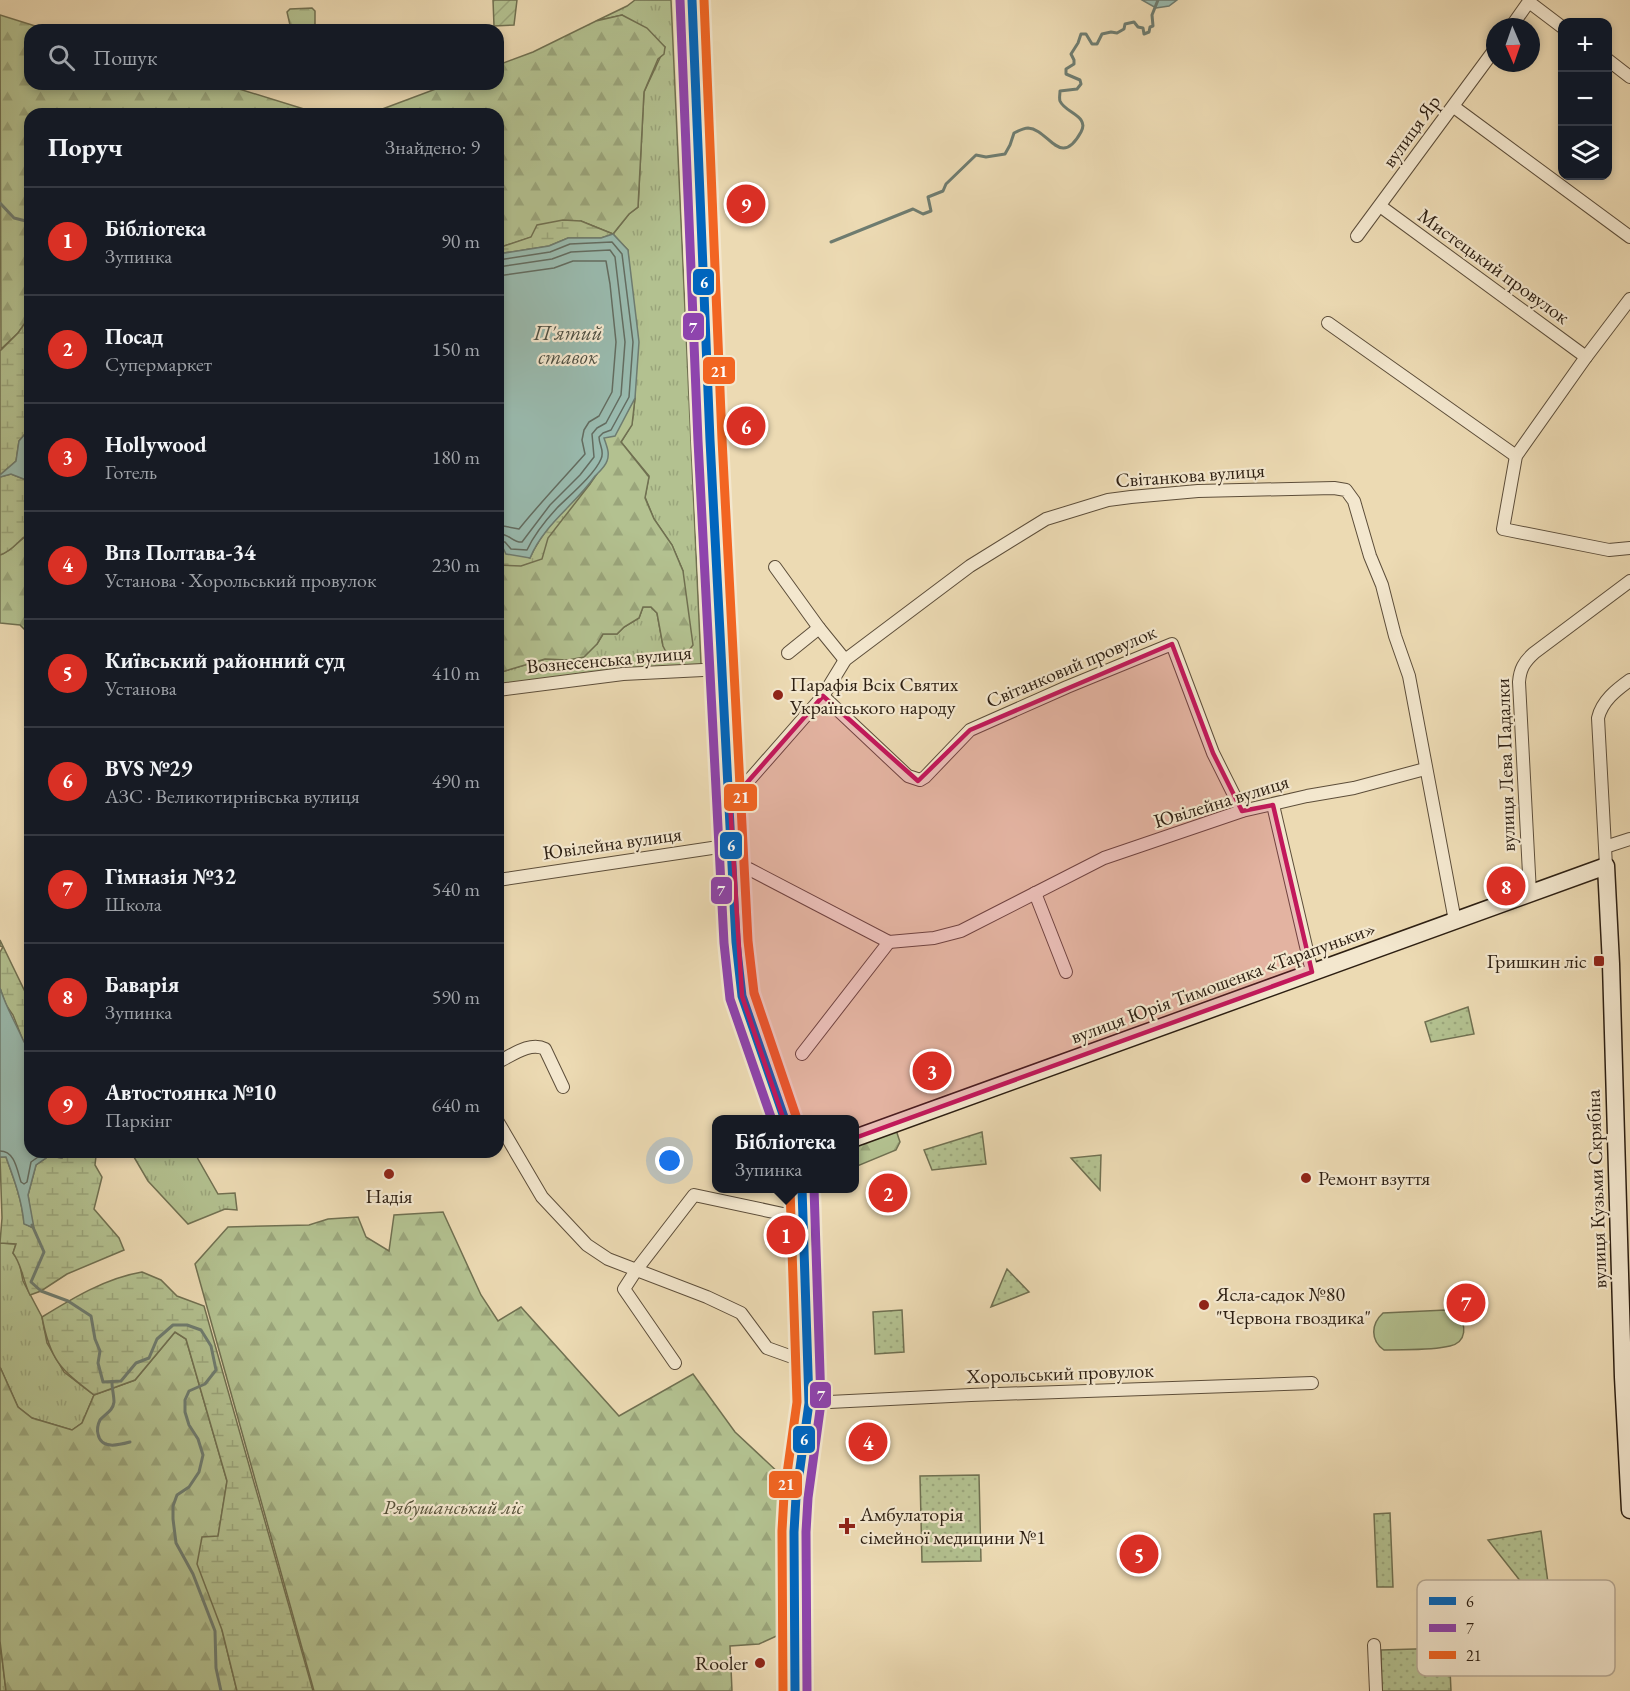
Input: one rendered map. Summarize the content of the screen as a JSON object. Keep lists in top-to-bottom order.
{
  "streets": {
    "street": [
      "вулиця Яр",
      "Мистецький провулок",
      "Світанкова вулиця",
      "Вознесенська вулиця",
      "Світанковий провулок",
      "вулиця Лева Падалки",
      "Ювілейна вулиця",
      "вулиця Юрія Тимошенка «Тарапуньки»",
      "вулиця Кузьми Скрябіна",
      "Хорольський провулок"
    ]
  },
  "crossings": [
    ["вулиця Яр", "Мистецький провулок"],
    ["Світанкова вулиця", "Світанковий провулок"],
    ["Світанкова вулиця", "Ювілейна вулиця"],
    ["Світанковий провулок", "Ювілейна вулиця"],
    ["вулиця Лева Падалки", "вулиця Юрія Тимошенка «Тарапуньки»"],
    ["вулиця Юрія Тимошенка «Тарапуньки»", "вулиця Кузьми Скрябіна"]
  ],
  "water": ["П'ятий ставок"],
  "parks": ["Рябушанський ліс"],
  "places": {
    "other": [
      "Парафія Всіх Святих Українського народу",
      "Надія",
      "Ремонт взуття",
      "Ясла-садок №80 \"Червона гвоздика\"",
      "Rooler"
    ],
    "transit": ["Гришкин ліс"],
    "health": ["Амбулаторія сімейної медицини №1"]
  },
  "lines": ["transit line 6", "transit line 7", "transit line 21"],
  "legend": ["6", "7", "21"],
  "north": "bottom",
  "page": {
    "map_buttons": ["+", "−"],
    "search": "Пошук",
    "heading": ["Поруч", "Знайдено: 9"],
    "pins": [
      "9",
      "6",
      "8",
      "3",
      "2",
      "1",
      "7",
      "4",
      "5"
    ],
    "list": [
      {
        "mark": "1",
        "name": "Бібліотека",
        "note": "Зупинка",
        "value": "90 m"
      },
      {
        "mark": "2",
        "name": "Посад",
        "note": "Супермаркет",
        "value": "150 m"
      },
      {
        "mark": "3",
        "name": "Hollywood",
        "note": "Готель",
        "value": "180 m"
      },
      {
        "mark": "4",
        "name": "Впз Полтава-34",
        "note": "Установа · Хорольський провулок",
        "value": "230 m"
      },
      {
        "mark": "5",
        "name": "Київський районний суд",
        "note": "Установа",
        "value": "410 m"
      },
      {
        "mark": "6",
        "name": "BVS №29",
        "note": "АЗС · Великотирнівська вулиця",
        "value": "490 m"
      },
      {
        "mark": "7",
        "name": "Гімназія №32",
        "note": "Школа",
        "value": "540 m"
      },
      {
        "mark": "8",
        "name": "Баварія",
        "note": "Зупинка",
        "value": "590 m"
      },
      {
        "mark": "9",
        "name": "Автостоянка №10",
        "note": "Паркінг",
        "value": "640 m"
      }
    ],
    "popup": ["Бібліотека", "Зупинка"]
  }
}
